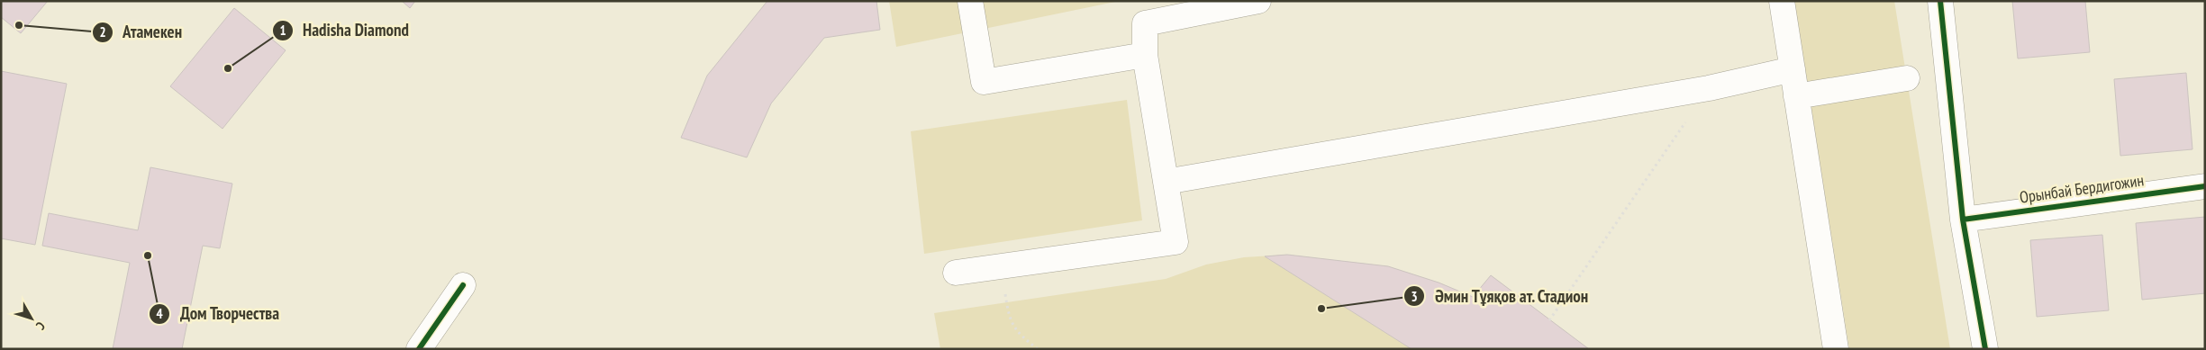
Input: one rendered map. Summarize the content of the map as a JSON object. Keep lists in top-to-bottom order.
{
  "streets": {
    "street": ["Орынбай Бердигожин"]
  },
  "places": [
    "Атамекен",
    "Hadisha Diamond",
    "Дом Творчества",
    "Әмин Тұяқов ат. Стадион"
  ],
  "north": "bottom right"
}
